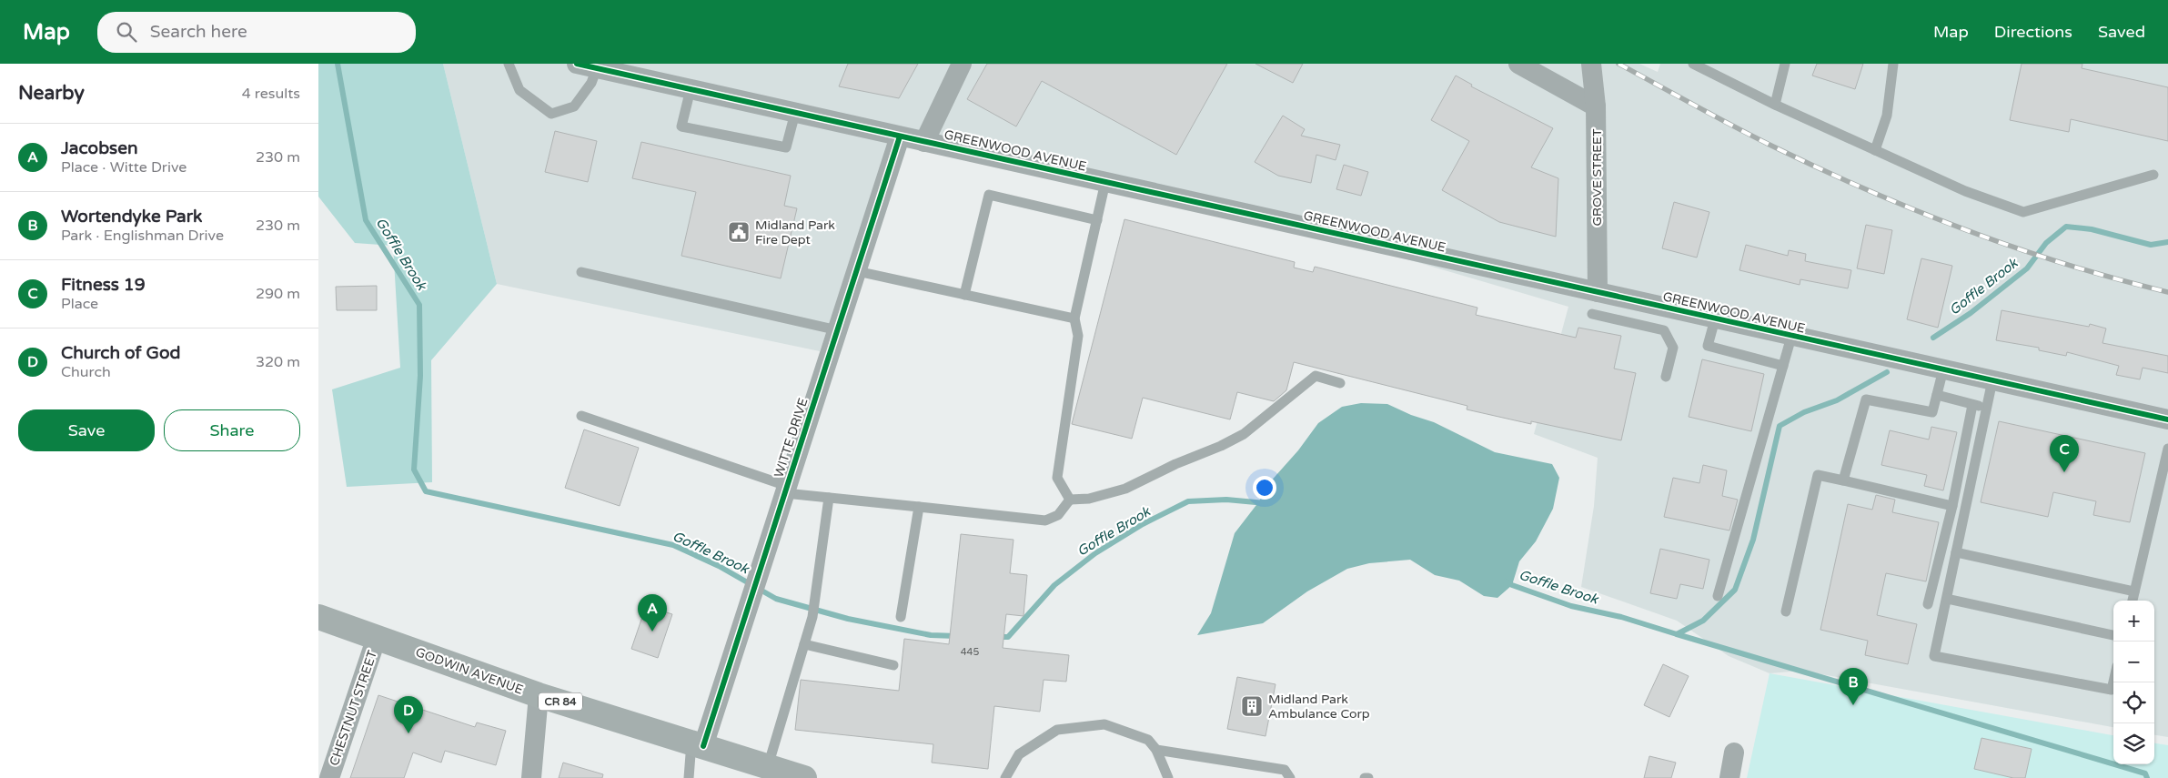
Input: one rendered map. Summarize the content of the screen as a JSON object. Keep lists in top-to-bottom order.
{
  "streets": {
    "main road": ["GODWIN AVENUE", "CR 84"],
    "street": [
      "GREENWOOD AVENUE",
      "GROVE STREET",
      "WITTE DRIVE",
      "CHESTNUT STREET"
    ]
  },
  "crossings": [
    ["GREENWOOD AVENUE", "GROVE STREET"],
    ["GREENWOOD AVENUE", "WITTE DRIVE"],
    ["WITTE DRIVE", "GODWIN AVENUE"],
    ["GODWIN AVENUE", "CHESTNUT STREET"]
  ],
  "water": ["Goffle Brook"],
  "places": {
    "public building": ["Midland Park Fire Dept"],
    "building": ["Midland Park Ambulance Corp"]
  },
  "house_numbers": ["445"],
  "page": {
    "header": "Map",
    "search": "Search here",
    "nav": ["Map", "Directions", "Saved"],
    "heading": ["Nearby", "4 results"],
    "list": [
      {
        "mark": "A",
        "name": "Jacobsen",
        "note": "Place · Witte Drive",
        "value": "230 m"
      },
      {
        "mark": "B",
        "name": "Wortendyke Park",
        "note": "Park · Englishman Drive",
        "value": "230 m"
      },
      {
        "mark": "C",
        "name": "Fitness 19",
        "note": "Place",
        "value": "290 m"
      },
      {
        "mark": "D",
        "name": "Church of God",
        "note": "Church",
        "value": "320 m"
      }
    ],
    "buttons": ["Save", "Share"],
    "pins": [
      "C",
      "A",
      "B",
      "D"
    ],
    "map_buttons": ["+", "−"]
  }
}
